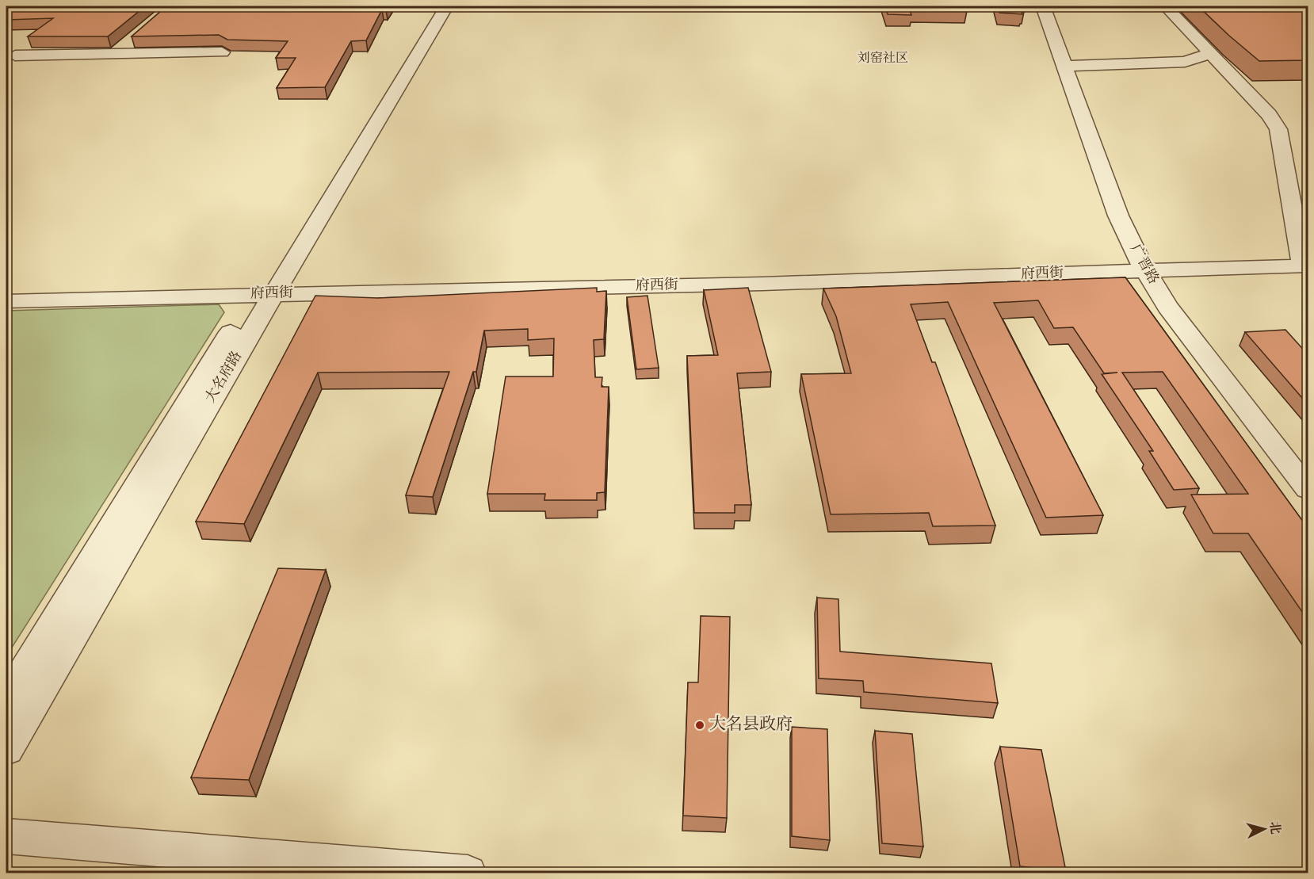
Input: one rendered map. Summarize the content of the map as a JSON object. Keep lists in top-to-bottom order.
{
  "streets": {
    "street": ["广晋路", "府西街", "大名府路"]
  },
  "crossings": [
    ["广晋路", "府西街"],
    ["府西街", "大名府路"]
  ],
  "districts": ["刘窑社区"],
  "places": ["大名县政府"],
  "north": "right"
}
